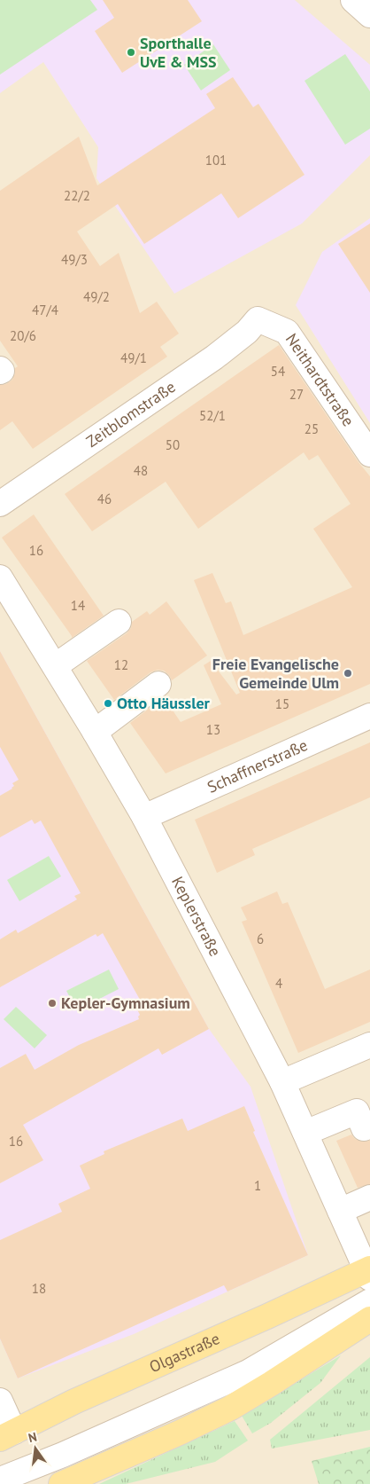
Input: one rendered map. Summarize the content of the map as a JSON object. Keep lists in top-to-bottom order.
{
  "streets": {
    "main road": ["Olgastraße"],
    "street": [
      "Neithardtstraße",
      "Zeitblomstraße",
      "Schaffnerstraße",
      "Keplerstraße"
    ]
  },
  "crossings": [
    ["Neithardtstraße", "Zeitblomstraße"],
    ["Schaffnerstraße", "Keplerstraße"],
    ["Keplerstraße", "Olgastraße"]
  ],
  "places": [
    "Sporthalle UvE & MSS",
    "Freie Evangelische Gemeinde Ulm",
    "Otto Häussler",
    "Kepler-Gymnasium"
  ],
  "house_numbers": [
    "101",
    "22/2",
    "49/3",
    "49/2",
    "47/4",
    "20/6",
    "49/1",
    "54",
    "27",
    "52/1",
    "25",
    "50",
    "48",
    "46",
    "16",
    "14",
    "12",
    "15",
    "13",
    "6",
    "4",
    "16",
    "1",
    "18"
  ],
  "north": "top"
}
